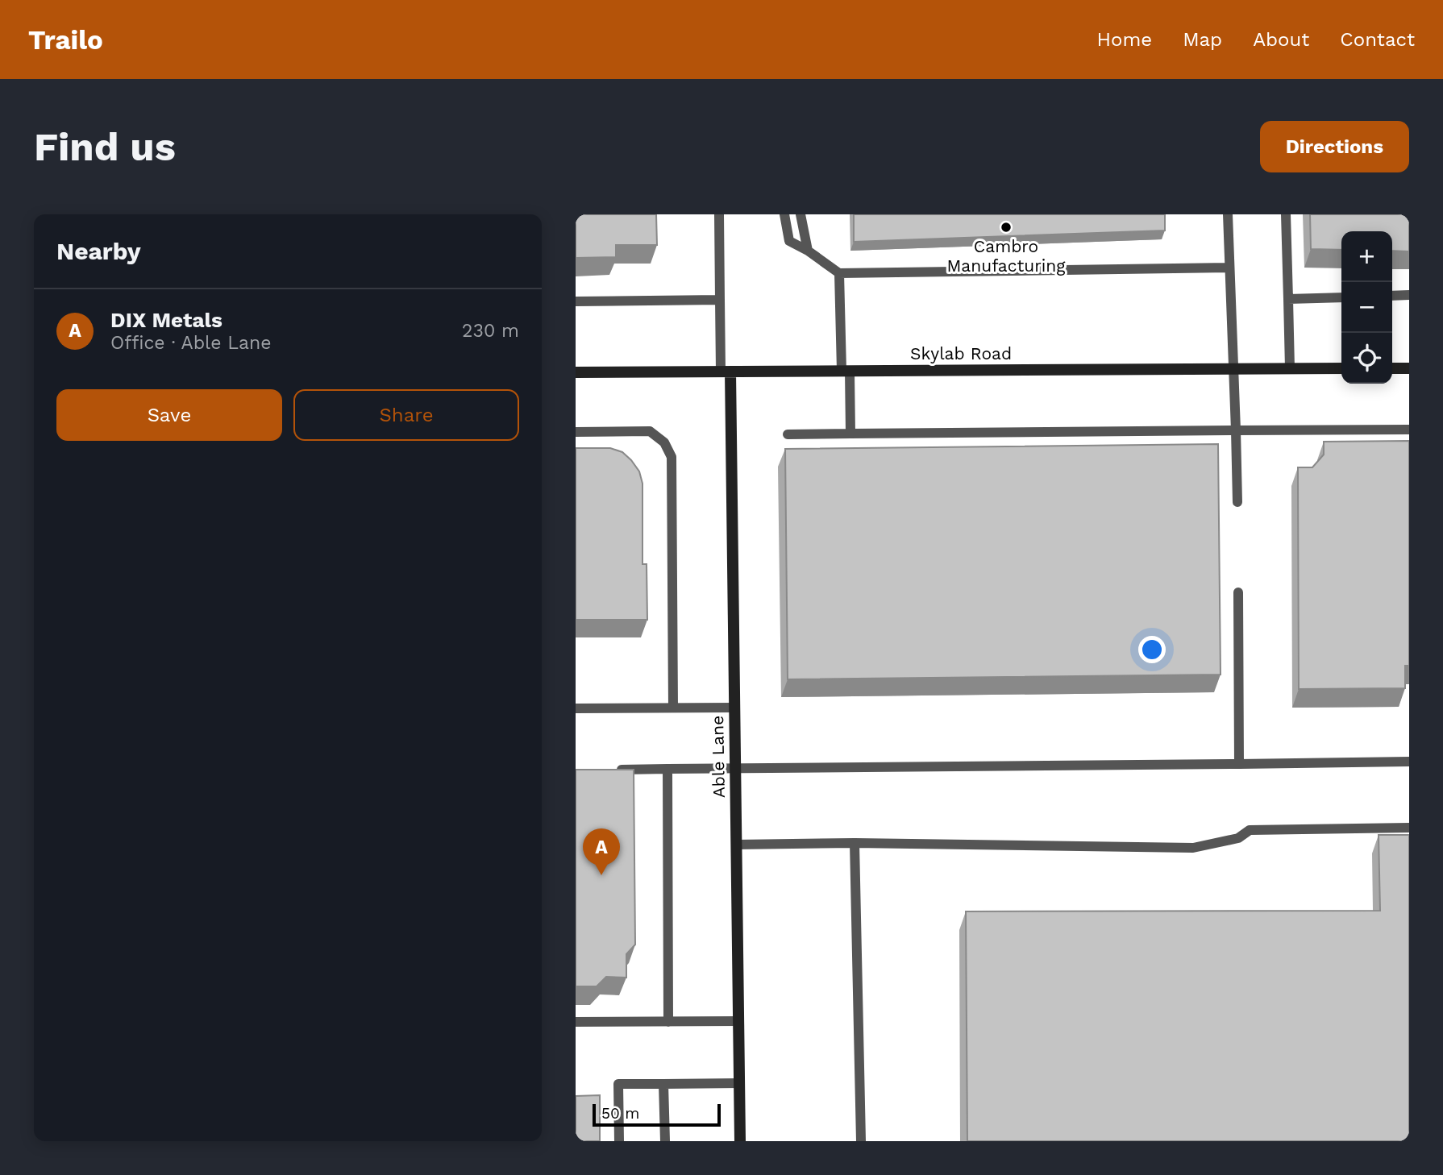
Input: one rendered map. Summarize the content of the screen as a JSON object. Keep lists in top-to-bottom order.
{
  "streets": {
    "street": ["Skylab Road", "Able Lane"]
  },
  "crossings": [
    ["Skylab Road", "Able Lane"]
  ],
  "places": ["Cambro Manufacturing"],
  "scale_bar": "50 m",
  "page": {
    "header": "Trailo",
    "nav": [
      "Home",
      "Map",
      "About",
      "Contact"
    ],
    "buttons": [
      "Directions",
      ["Save", "Share"]
    ],
    "title": "Find us",
    "heading": "Nearby",
    "map_buttons": ["+", "−"],
    "list": [
      {
        "mark": "A",
        "name": "DIX Metals",
        "note": "Office · Able Lane",
        "value": "230 m"
      }
    ],
    "pins": "A",
    "scale": "50 m"
  }
}
